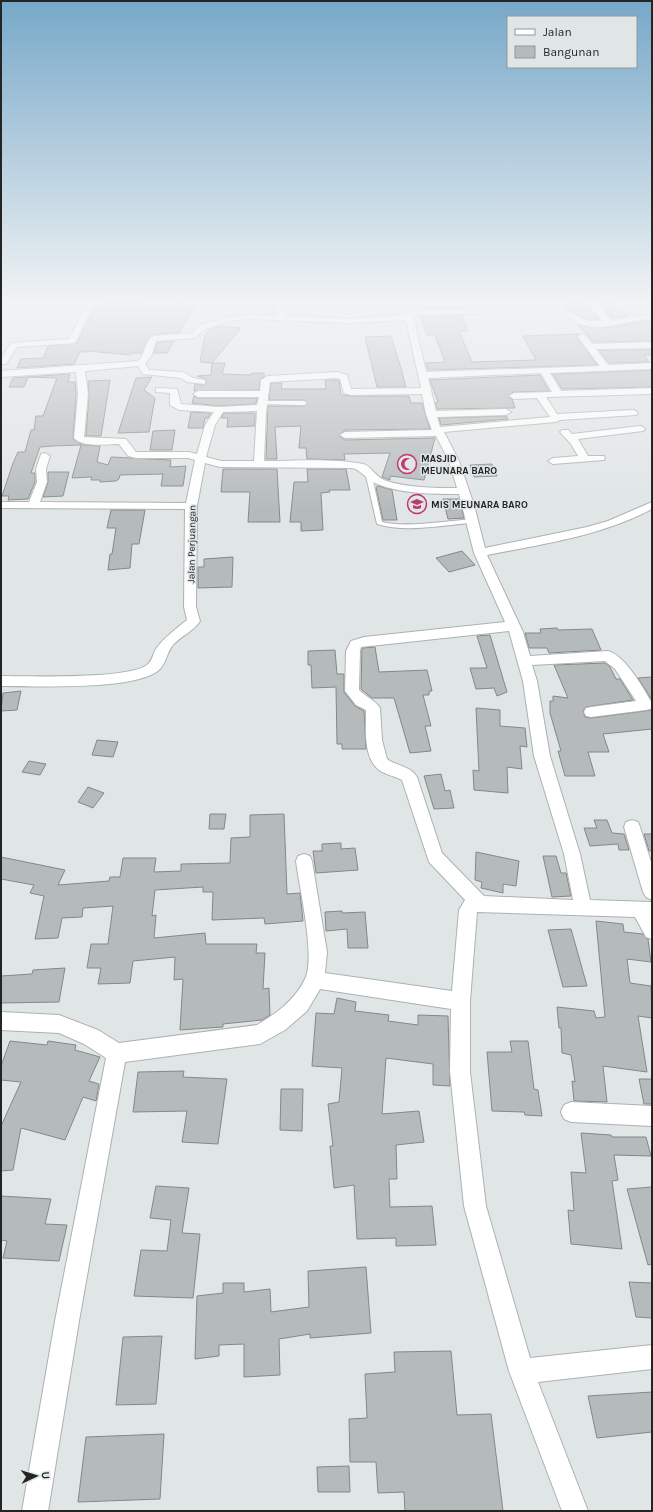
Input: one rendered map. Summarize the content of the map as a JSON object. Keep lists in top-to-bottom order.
{
  "streets": {
    "street": ["Jalan Perjuangan"]
  },
  "places": {
    "mosque": ["MASJID MEUNARA BARO"],
    "school or university": ["MIS MEUNARA BARO"]
  },
  "legend": ["Jalan", "Bangunan"],
  "north": "right"
}
